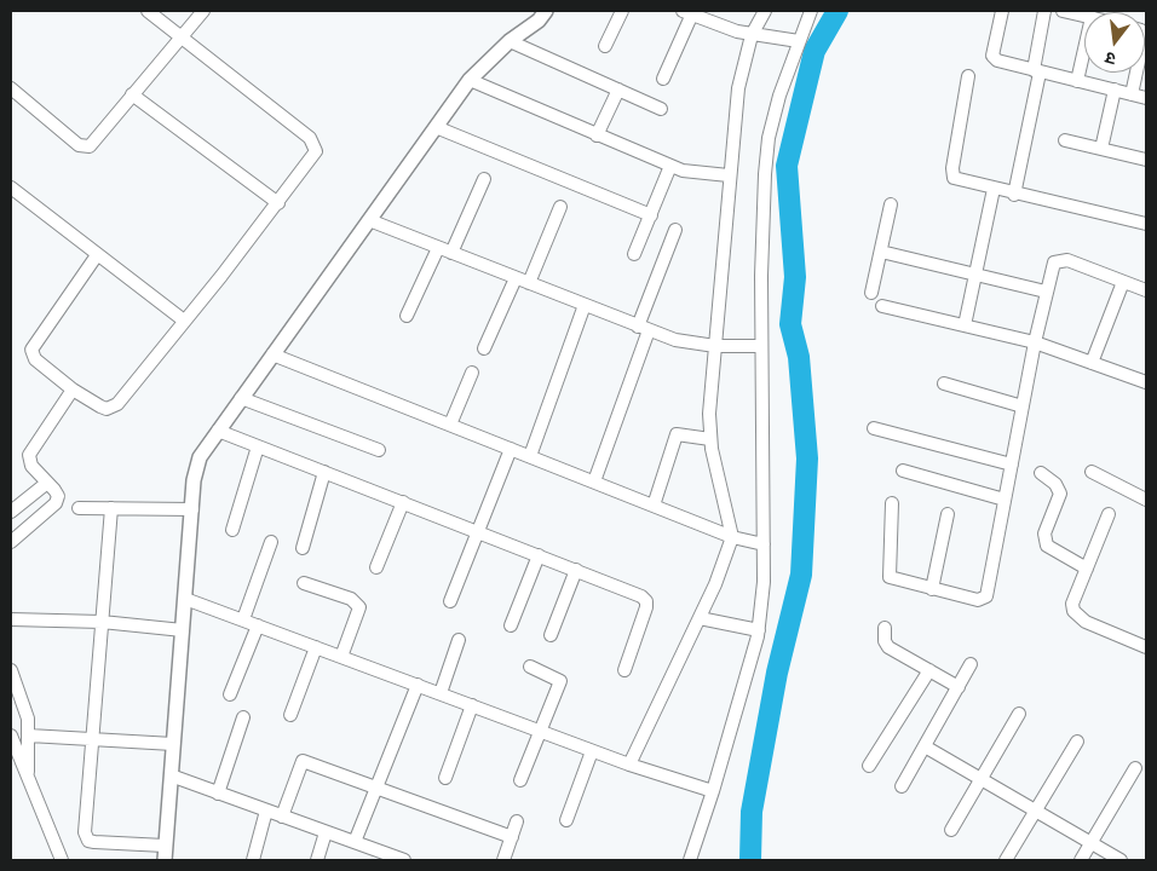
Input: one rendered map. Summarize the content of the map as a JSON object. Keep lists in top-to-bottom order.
{
  "north": "bottom"
}
